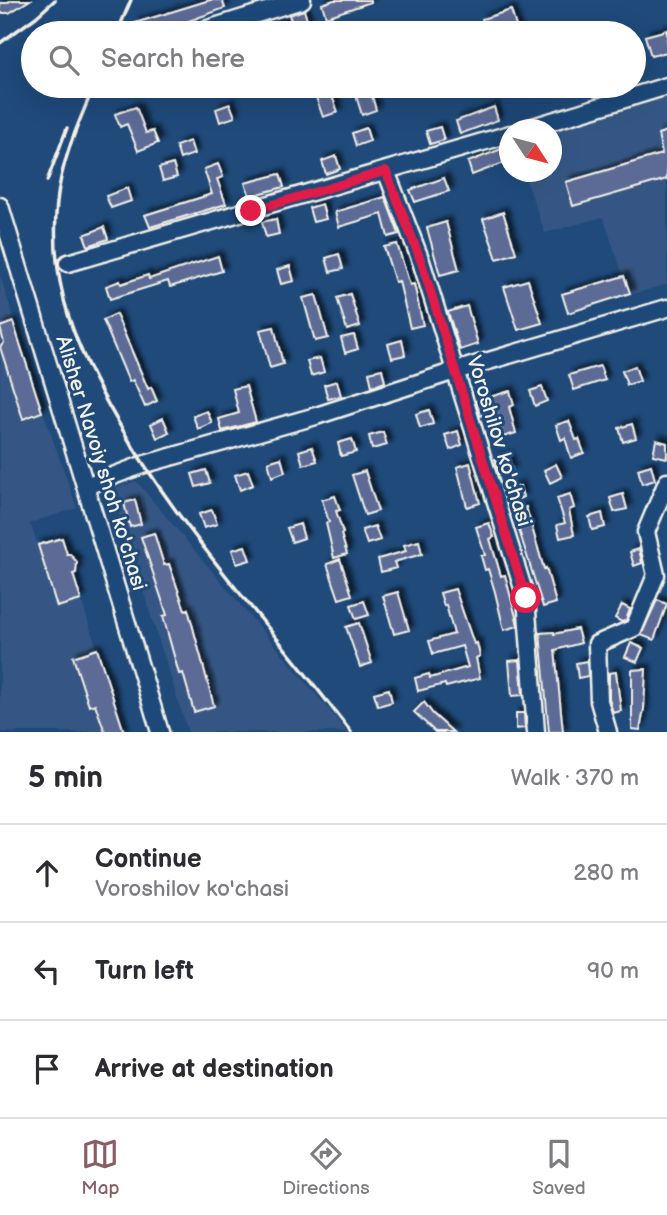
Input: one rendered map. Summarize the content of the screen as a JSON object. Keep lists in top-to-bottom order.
{
  "streets": {
    "street": ["Voroshilov ko'chasi", "Alisher Navoiy shoh ko'chasi"]
  },
  "north": "bottom right",
  "page": {
    "search": "Search here",
    "heading": ["5 min", "Walk · 370 m"],
    "list": [
      ["Continue", "Voroshilov ko'chasi", "280 m"],
      ["Turn left", "90 m"],
      "Arrive at destination"
    ],
    "nav": ["Map", "Directions", "Saved"]
  }
}
